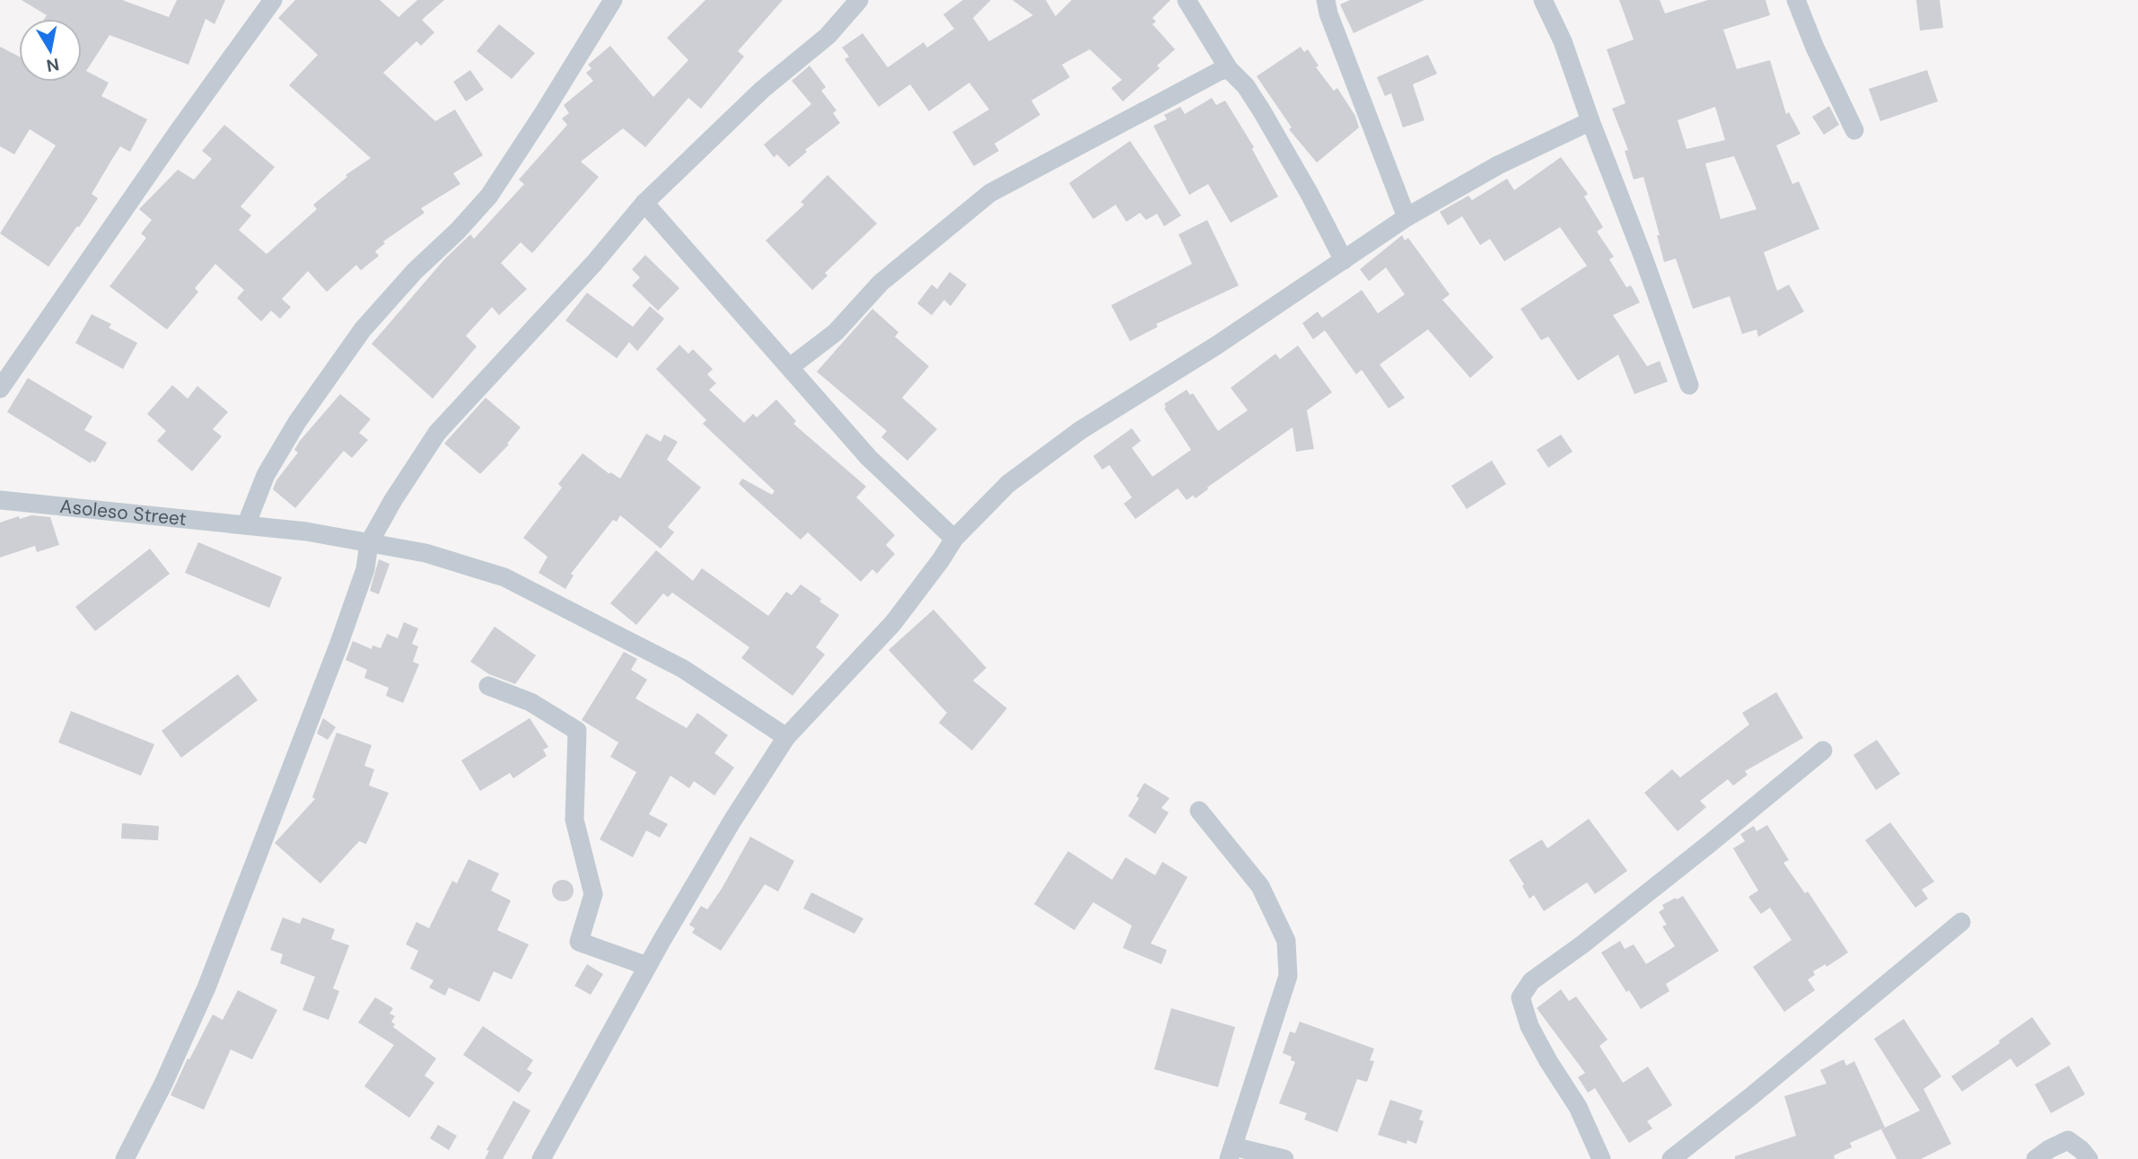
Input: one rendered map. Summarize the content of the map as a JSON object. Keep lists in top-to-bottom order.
{
  "streets": {
    "street": ["Asoleso Street"]
  },
  "north": "bottom"
}
